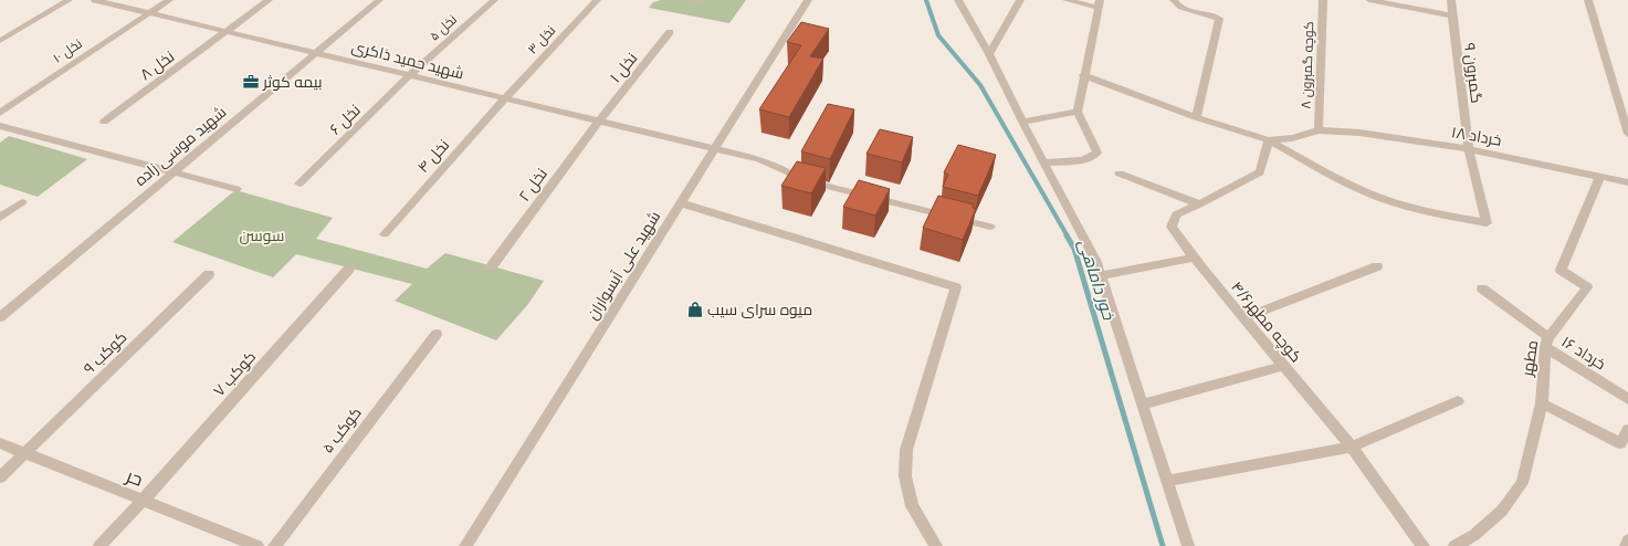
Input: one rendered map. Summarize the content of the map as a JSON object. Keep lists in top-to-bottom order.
{
  "streets": {
    "street": [
      "نخل ۵",
      "نخل ۳",
      "نخل ۱۰",
      "شهید حمید ذاکری",
      "نخل ۸",
      "کوچه گمبرون ۸",
      "نخل ۱",
      "گمبرون ۹",
      "نخل ۶",
      "خرداد ۱۸",
      "شهید موسی زاده",
      "نخل ۴",
      "نخل ۲",
      "شهید علی آبسواران",
      "کوچه مطهر۴/۶",
      "کوکب ۹",
      "خرداد ۱۶",
      "مطهر",
      "کوکب ۷",
      "کوکب ۵",
      "حر"
    ]
  },
  "crossings": [
    ["نخل ۵", "شهید حمید ذاکری"],
    ["نخل ۵", "نخل ۶"],
    ["نخل ۳", "شهید حمید ذاکری"],
    ["نخل ۳", "نخل ۴"],
    ["نخل ۱۰", "شهید حمید ذاکری"],
    ["شهید حمید ذاکری", "نخل ۸"],
    ["شهید حمید ذاکری", "نخل ۱"],
    ["شهید حمید ذاکری", "نخل ۶"],
    ["شهید حمید ذاکری", "شهید موسی زاده"],
    ["شهید حمید ذاکری", "نخل ۴"],
    ["شهید حمید ذاکری", "نخل ۲"],
    ["شهید حمید ذاکری", "شهید علی آبسواران"],
    ["کوچه گمبرون ۸", "خرداد ۱۸"],
    ["نخل ۱", "نخل ۲"],
    ["گمبرون ۹", "خرداد ۱۸"],
    ["گمبرون ۹", "کوچه مطهر۴/۶"],
    ["خرداد ۱۸", "کوچه مطهر۴/۶"],
    ["خرداد ۱۸", "مطهر"],
    ["کوکب ۹", "حر"],
    ["خرداد ۱۶", "مطهر"],
    ["کوکب ۷", "حر"]
  ],
  "water": ["خور داماهی"],
  "parks": ["سوسن"],
  "places": {
    "office": ["بیمه کوثر"],
    "shop": ["میوه سرای سیب"]
  }
}
